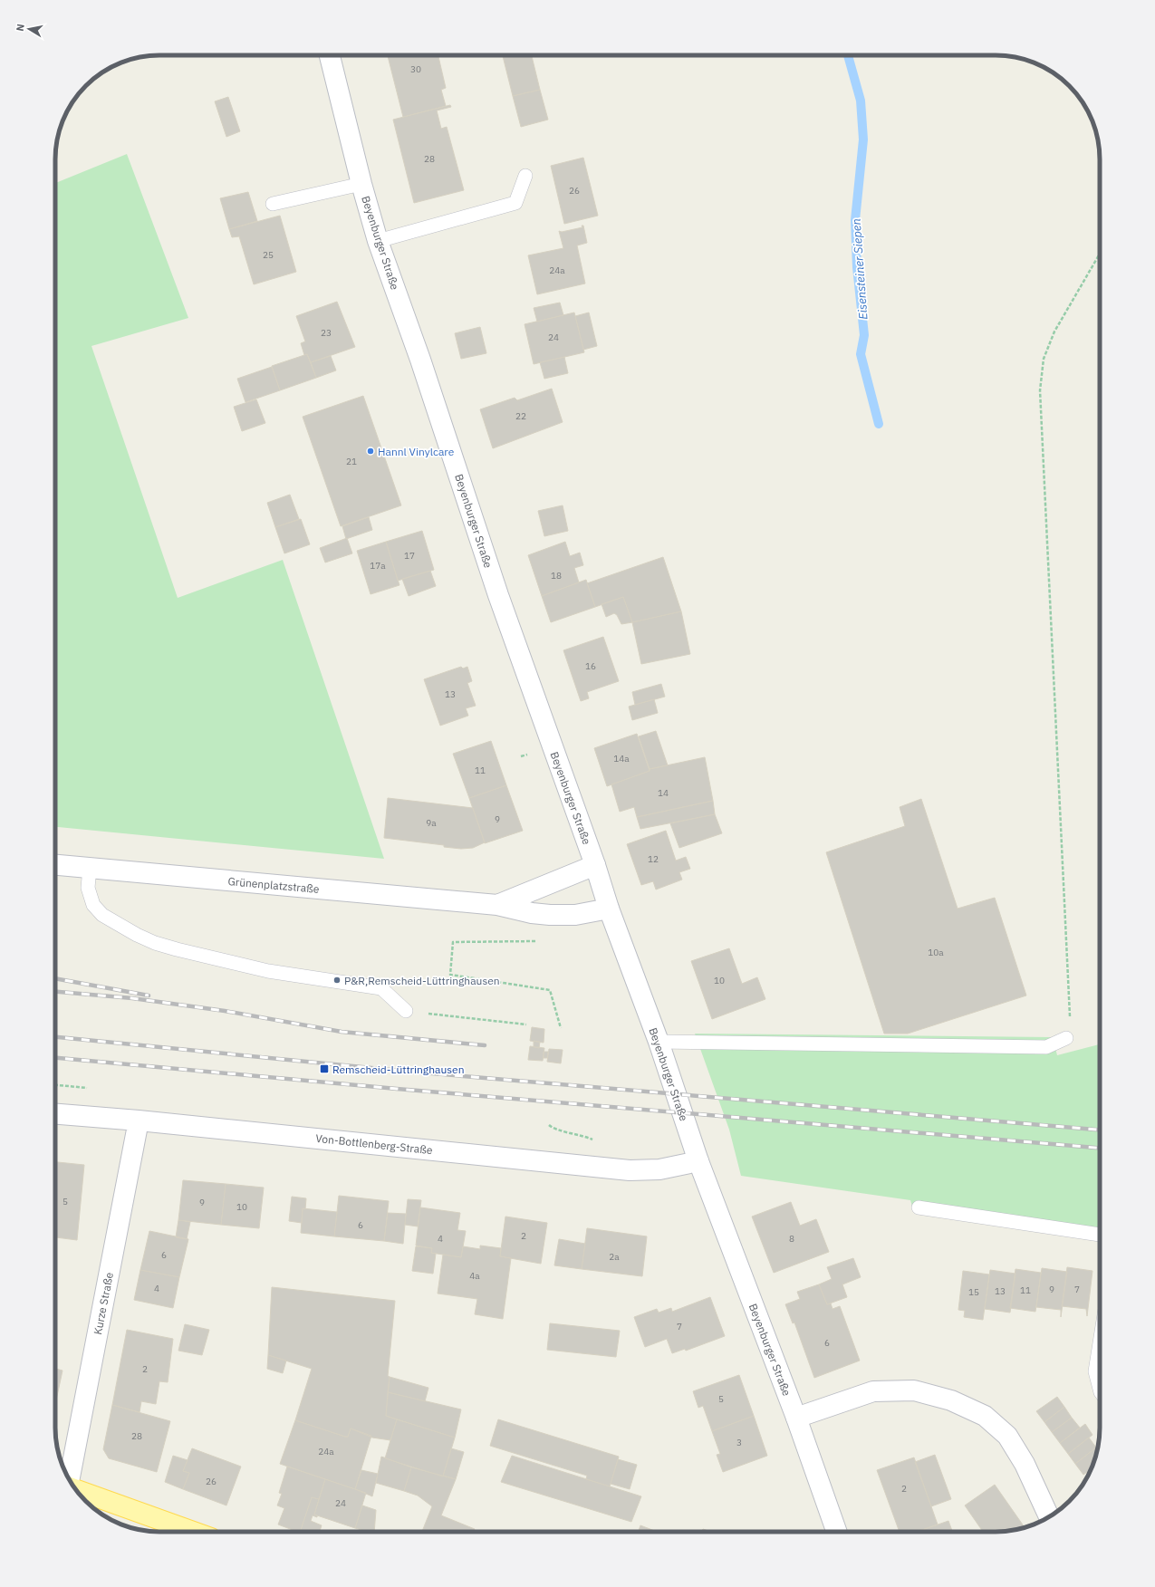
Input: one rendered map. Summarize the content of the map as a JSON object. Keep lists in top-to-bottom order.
{
  "streets": {
    "street": [
      "Beyenburger Straße",
      "Grünenplatzstraße",
      "Von-Bottlenberg-Straße",
      "Kurze Straße"
    ]
  },
  "crossings": [
    ["Beyenburger Straße", "Grünenplatzstraße"],
    ["Beyenburger Straße", "Von-Bottlenberg-Straße"],
    ["Von-Bottlenberg-Straße", "Kurze Straße"]
  ],
  "water": ["Eisensteiner Siepen"],
  "places": {
    "other": ["Hannl Vinylcare", "P&R,Remscheid-Lüttringhausen"],
    "transit": ["Remscheid-Lüttringhausen"]
  },
  "house_numbers": [
    "30",
    "28",
    "26",
    "25",
    "24a",
    "23",
    "24",
    "22",
    "21",
    "17",
    "17a",
    "18",
    "16",
    "13",
    "14a",
    "11",
    "14",
    "9",
    "9a",
    "12",
    "10a",
    "10",
    "5",
    "9",
    "10",
    "6",
    "2",
    "4",
    "8",
    "6",
    "2a",
    "4a",
    "4",
    "9",
    "7",
    "11",
    "13",
    "15",
    "7",
    "6",
    "2",
    "5",
    "28",
    "3",
    "24a",
    "26",
    "2",
    "24"
  ],
  "north": "left"
}
